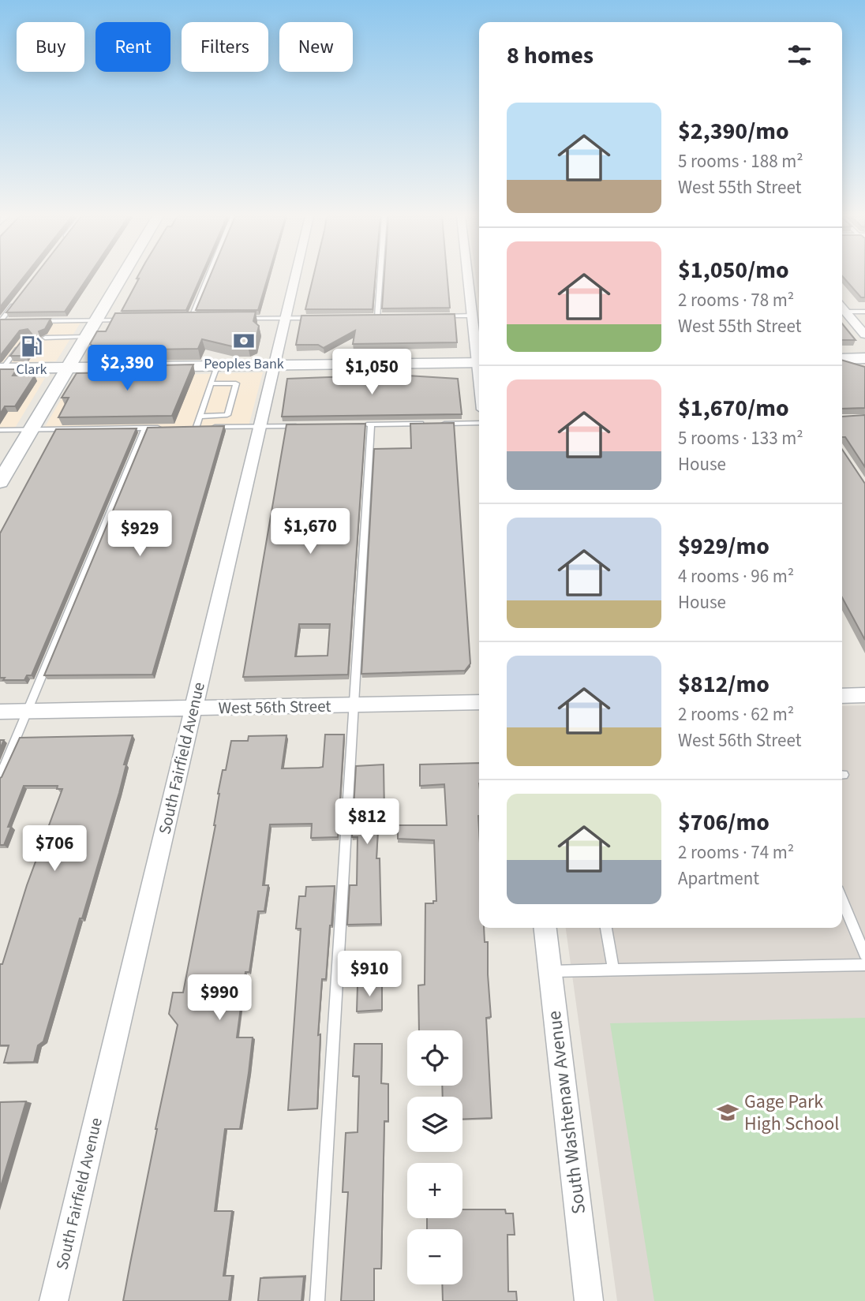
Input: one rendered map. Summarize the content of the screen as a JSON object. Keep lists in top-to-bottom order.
{
  "streets": {
    "street": ["West 56th Street", "South Fairfield Avenue", "South Washtenaw Avenue"]
  },
  "crossings": [
    ["West 56th Street", "South Fairfield Avenue"]
  ],
  "places": {
    "bank": ["Peoples Bank"],
    "fuel station": ["Clark"],
    "school or university": ["Gage Park High School"]
  },
  "page": {
    "chip": [
      "Buy",
      "Rent",
      "Filters",
      "New"
    ],
    "heading": "8 homes",
    "list": [
      {
        "name": "$2,390/mo",
        "note": "5 rooms · 188 m² · West 55th Street"
      },
      {
        "name": "$1,050/mo",
        "note": "2 rooms · 78 m² · West 55th Street"
      },
      {
        "name": "$1,670/mo",
        "note": "5 rooms · 133 m² · House"
      },
      {
        "name": "$929/mo",
        "note": "4 rooms · 96 m² · House"
      },
      {
        "name": "$812/mo",
        "note": "2 rooms · 62 m² · West 56th Street"
      },
      {
        "name": "$706/mo",
        "note": "2 rooms · 74 m² · Apartment"
      }
    ],
    "price": [
      "$2,390",
      "$1,050",
      "$1,670",
      "$929",
      "$812",
      "$706",
      "$910",
      "$990"
    ],
    "map_buttons": ["+", "−"]
  }
}
